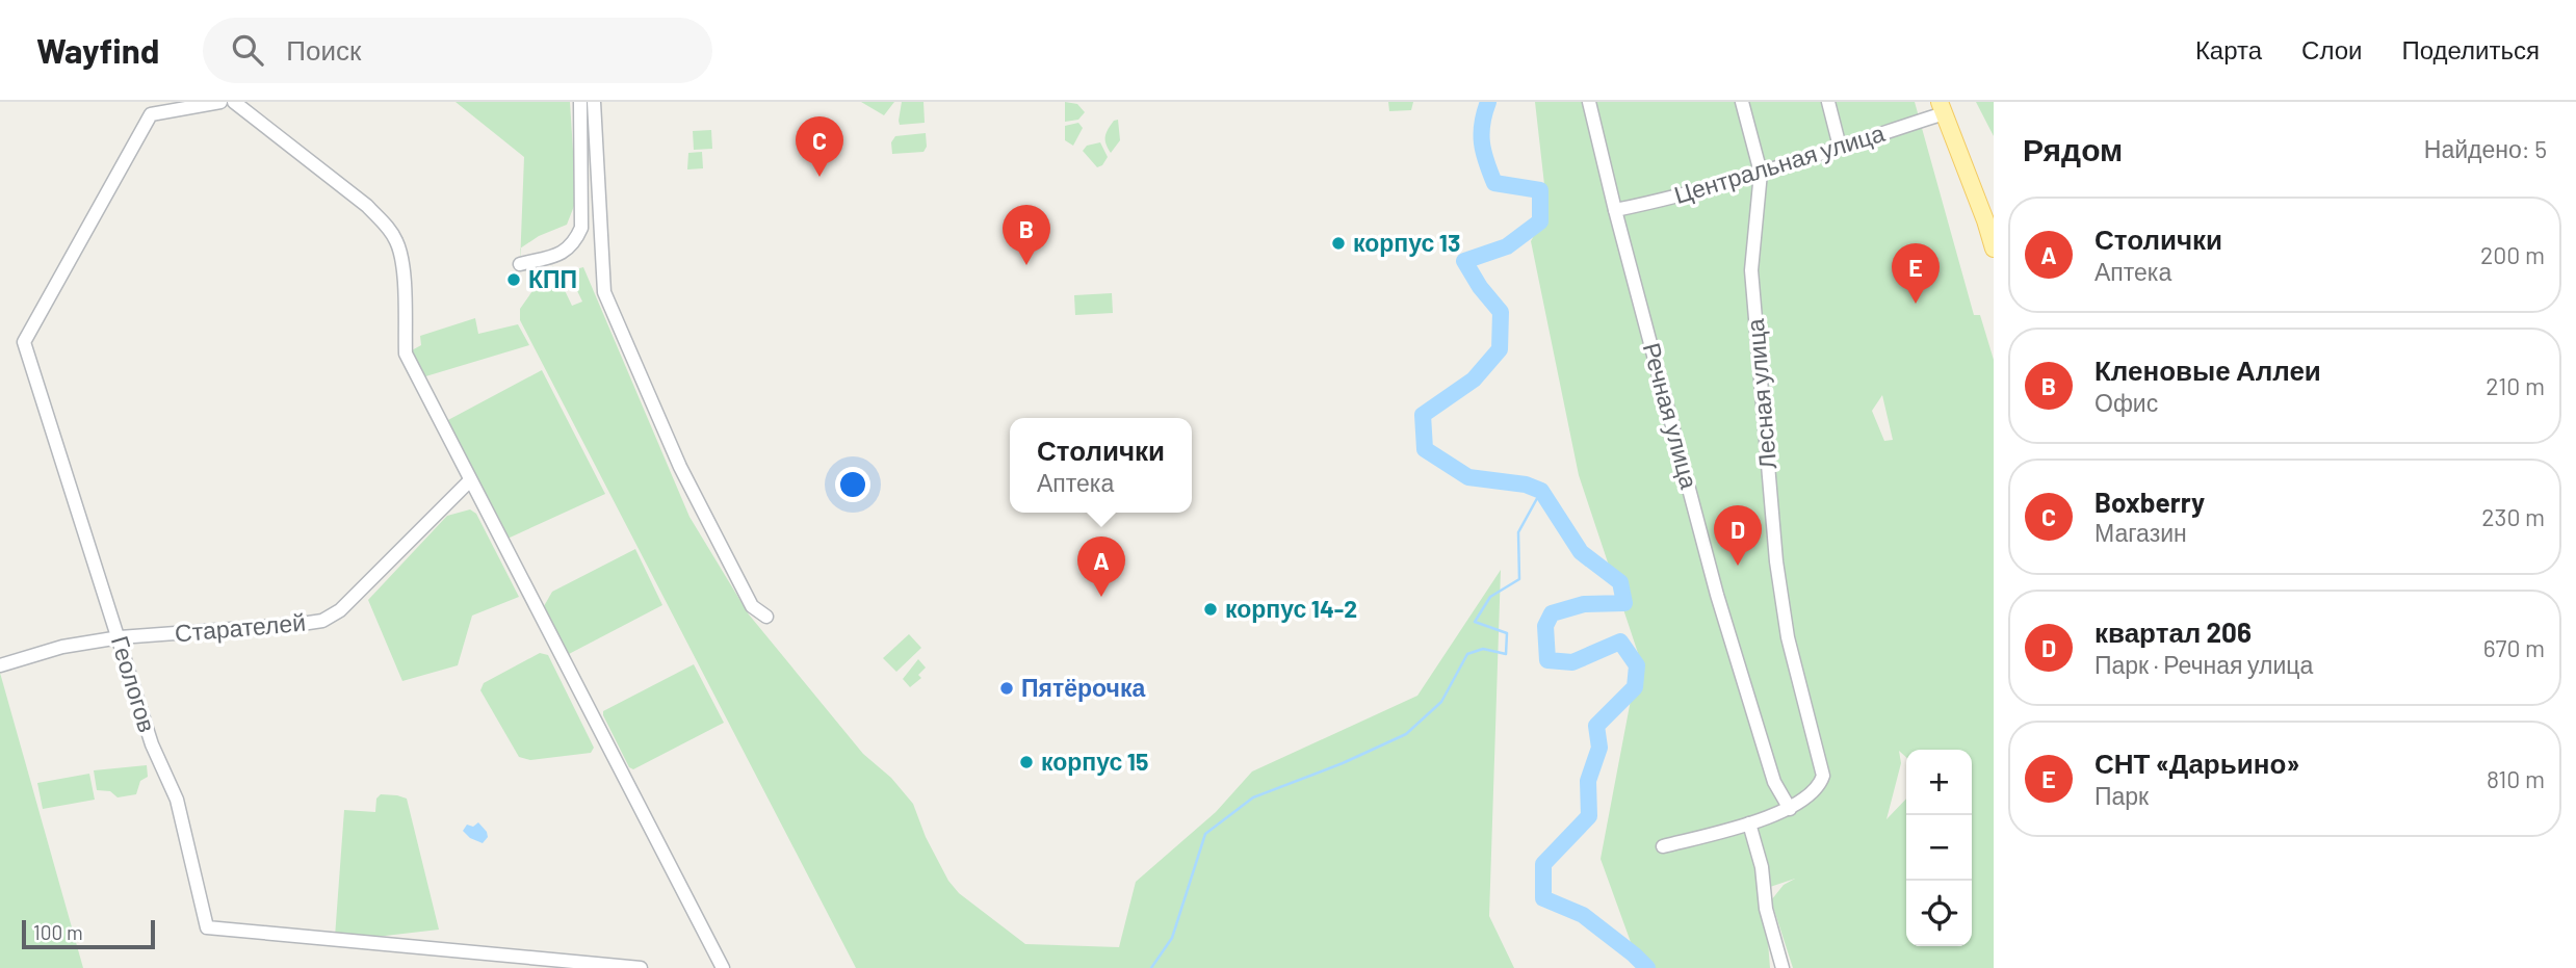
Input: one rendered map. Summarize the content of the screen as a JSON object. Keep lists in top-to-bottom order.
{
  "streets": {
    "street": [
      "Центральная улица",
      "Лесная улица",
      "Речная улица",
      "Старателей",
      "Геологов"
    ]
  },
  "crossings": [
    ["Центральная улица", "Лесная улица"],
    ["Центральная улица", "Речная улица"],
    ["Лесная улица", "Речная улица"],
    ["Старателей", "Геологов"]
  ],
  "places": [
    "корпус 13",
    "КПП",
    "корпус 14-2",
    "Пятёрочка",
    "корпус 15"
  ],
  "scale_bar": "100 m",
  "page": {
    "header": "Wayfind",
    "search": "Поиск",
    "nav": ["Карта", "Слои", "Поделиться"],
    "heading": ["Рядом", "Найдено: 5"],
    "pins": [
      "C",
      "B",
      "E",
      "D",
      "A"
    ],
    "list": [
      {
        "mark": "A",
        "name": "Столички",
        "note": "Аптека",
        "value": "200 m"
      },
      {
        "mark": "B",
        "name": "Кленовые Аллеи",
        "note": "Офис",
        "value": "210 m"
      },
      {
        "mark": "C",
        "name": "Boxberry",
        "note": "Магазин",
        "value": "230 m"
      },
      {
        "mark": "D",
        "name": "квартал 206",
        "note": "Парк · Речная улица",
        "value": "670 m"
      },
      {
        "mark": "E",
        "name": "СНТ «Дарьино»",
        "note": "Парк",
        "value": "810 m"
      }
    ],
    "popup": ["Столички", "Аптека"],
    "map_buttons": ["+", "−"],
    "scale": "100 m"
  }
}
